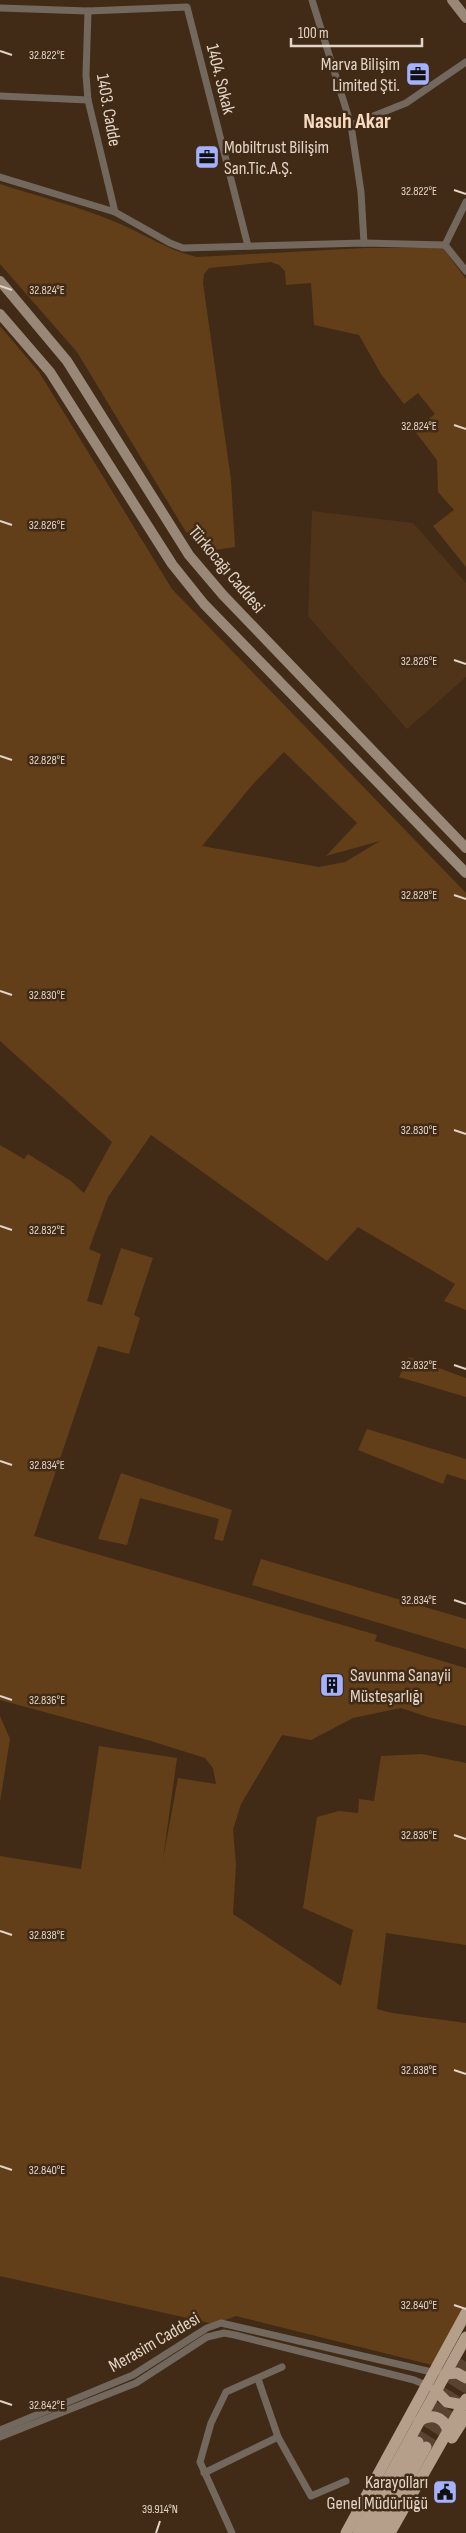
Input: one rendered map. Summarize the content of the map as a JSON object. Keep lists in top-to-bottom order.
{
  "streets": {
    "main road": ["Türkocağı Caddesi"],
    "street": ["1404. Sokak", "1403. Cadde", "Merasim Caddesi"]
  },
  "districts": ["Nasuh Akar"],
  "places": {
    "office": ["Marva Bilişim Limited Şti.", "Mobiltrust Bilişim San.Tic.A.Ş."],
    "building": ["Savunma Sanayii Müsteşarlığı"],
    "public building": ["Karayolları Genel Müdürlüğü"]
  },
  "scale_bar": "100 m",
  "coordinates": [
    "32.822°E",
    "32.824°E",
    "32.826°E",
    "32.828°E",
    "32.830°E",
    "32.832°E",
    "32.834°E",
    "32.836°E",
    "32.838°E",
    "32.840°E",
    "32.842°E",
    "39.914°N"
  ]
}
